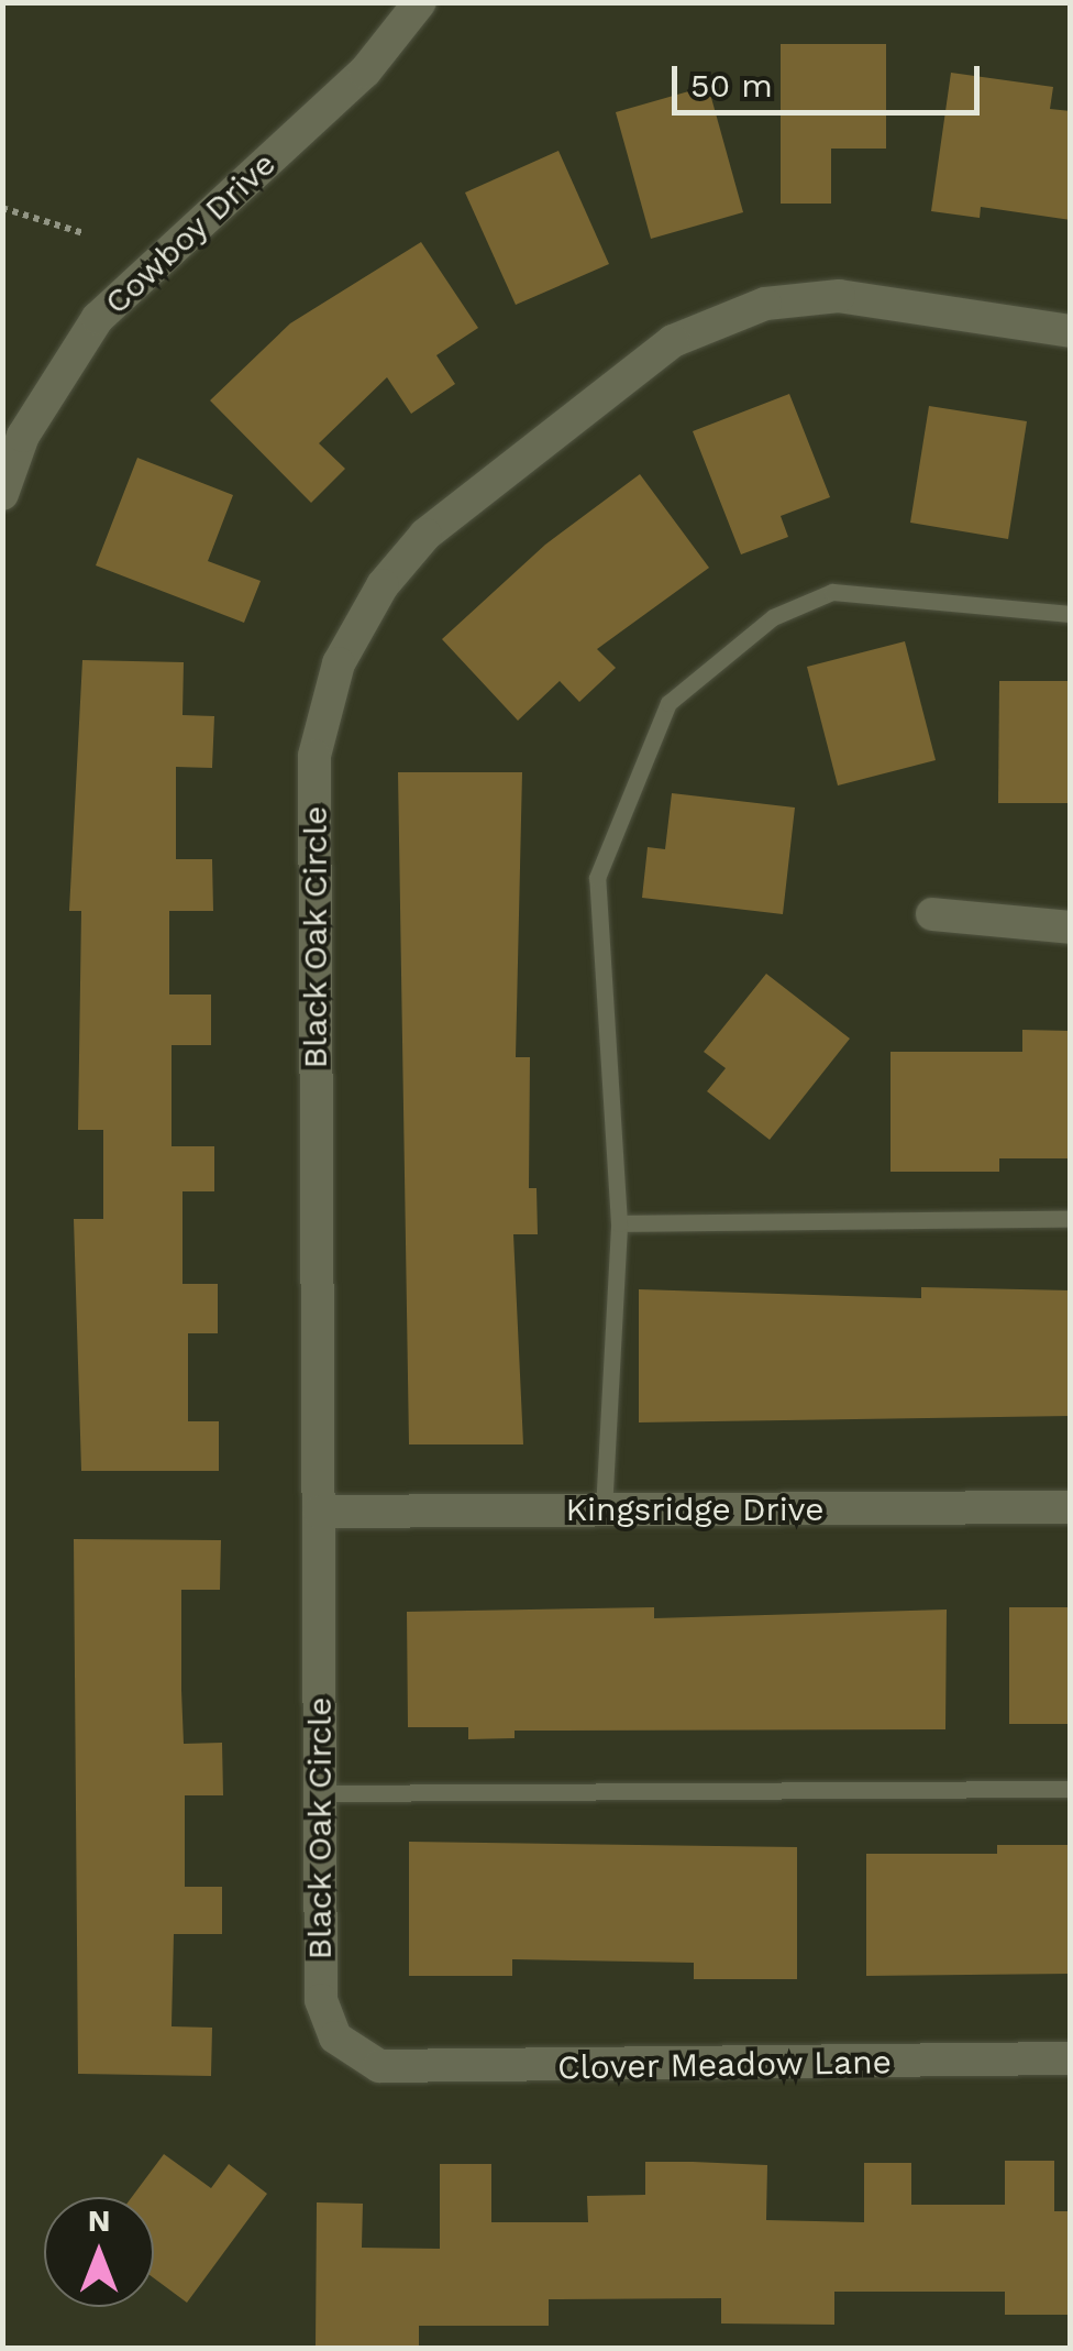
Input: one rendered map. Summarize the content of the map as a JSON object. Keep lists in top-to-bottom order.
{
  "streets": {
    "street": [
      "Cowboy Drive",
      "Black Oak Circle",
      "Kingsridge Drive",
      "Clover Meadow Lane"
    ]
  },
  "crossings": [
    ["Black Oak Circle", "Kingsridge Drive"],
    ["Black Oak Circle", "Clover Meadow Lane"]
  ],
  "scale_bar": "50 m",
  "north": "top"
}
